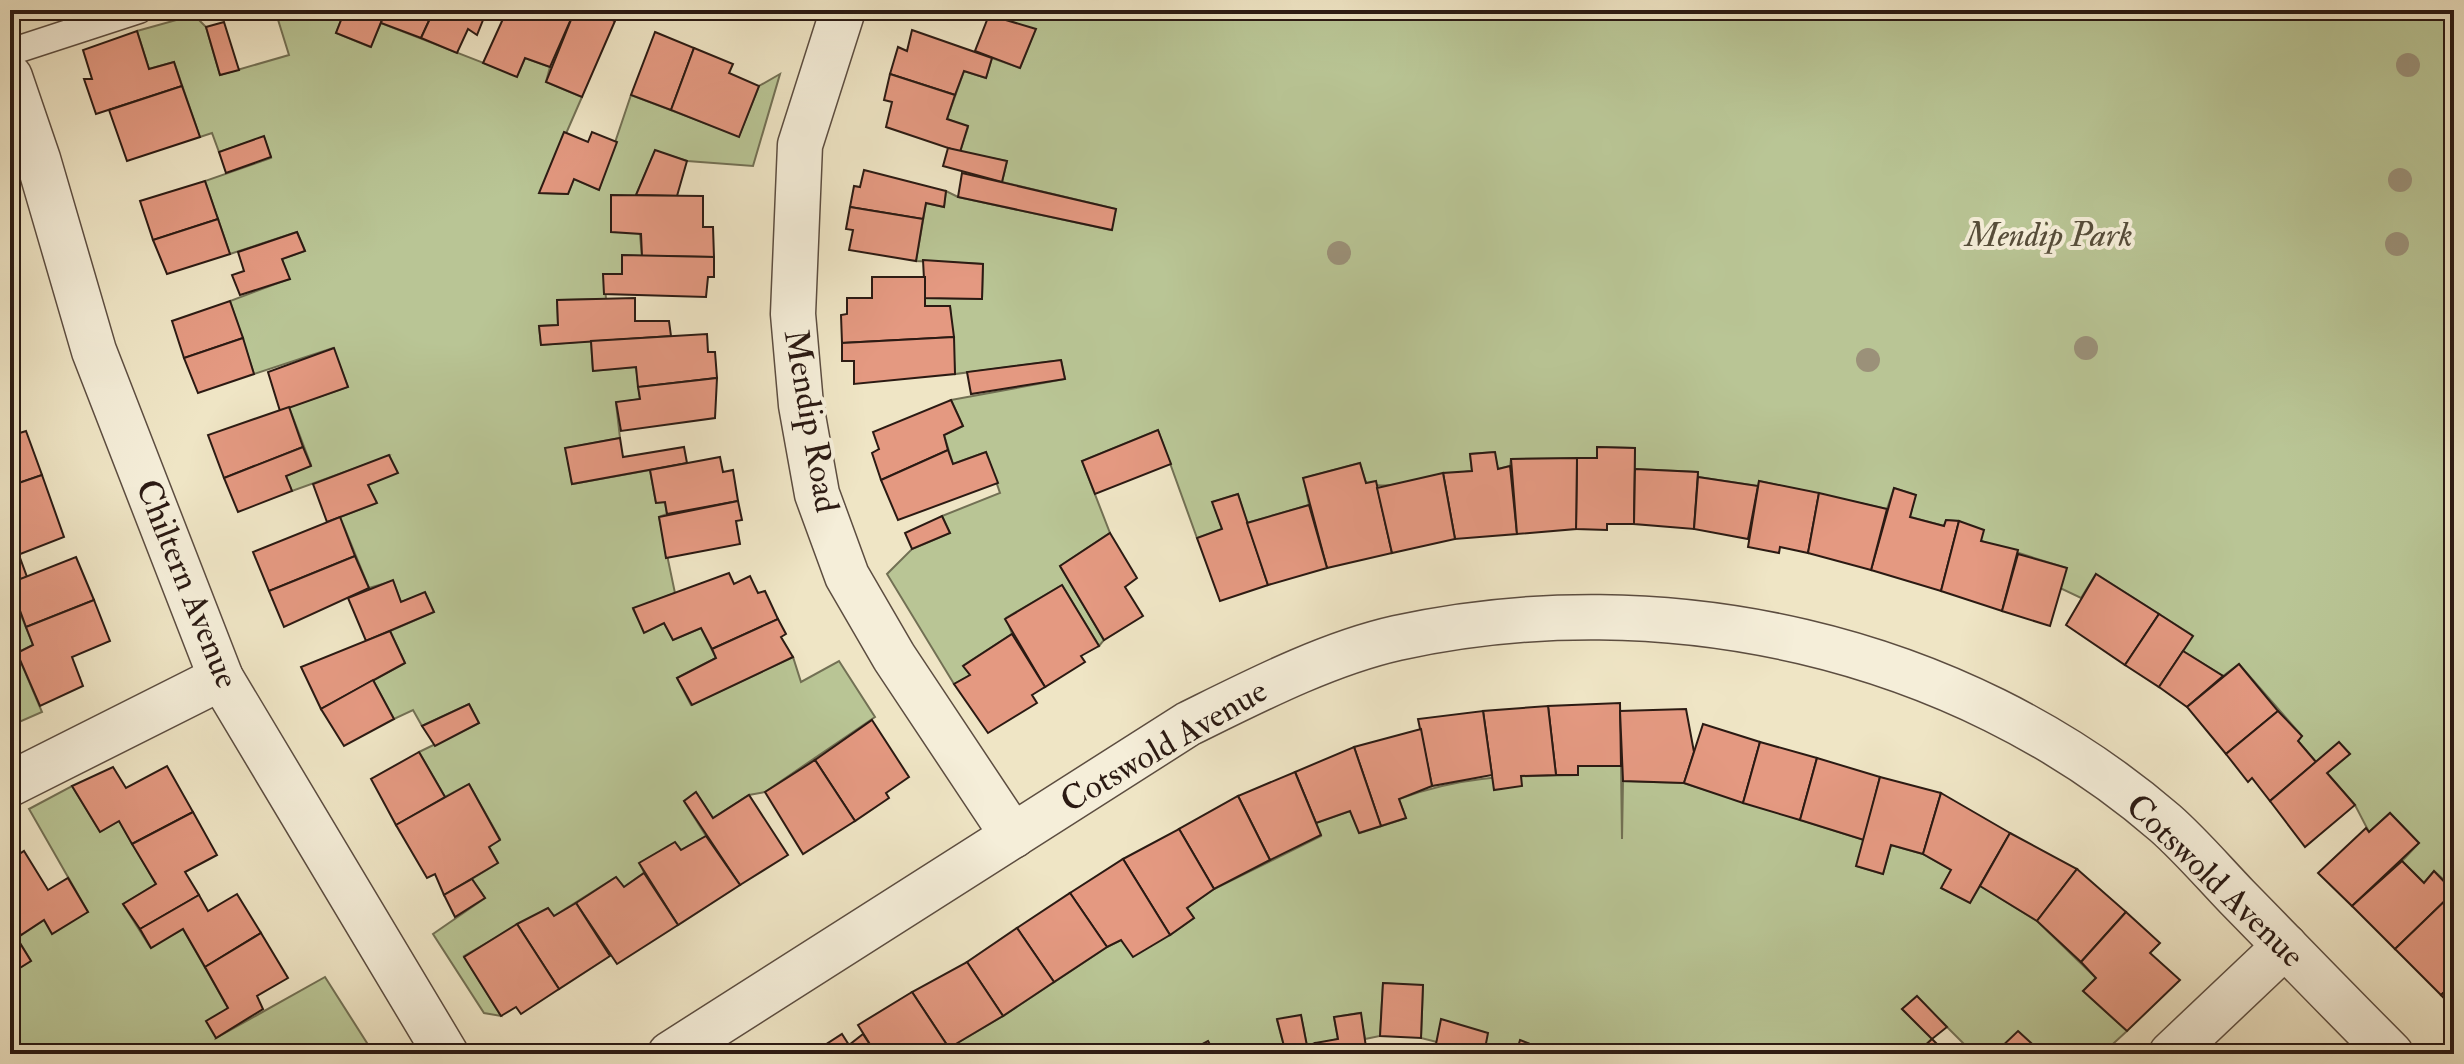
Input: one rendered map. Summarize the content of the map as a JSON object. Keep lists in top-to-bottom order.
{
  "streets": {
    "street": ["Mendip Road", "Chiltern Avenue", "Cotswold Avenue"]
  },
  "crossings": [
    ["Mendip Road", "Cotswold Avenue"]
  ],
  "parks": ["Mendip Park"]
}
